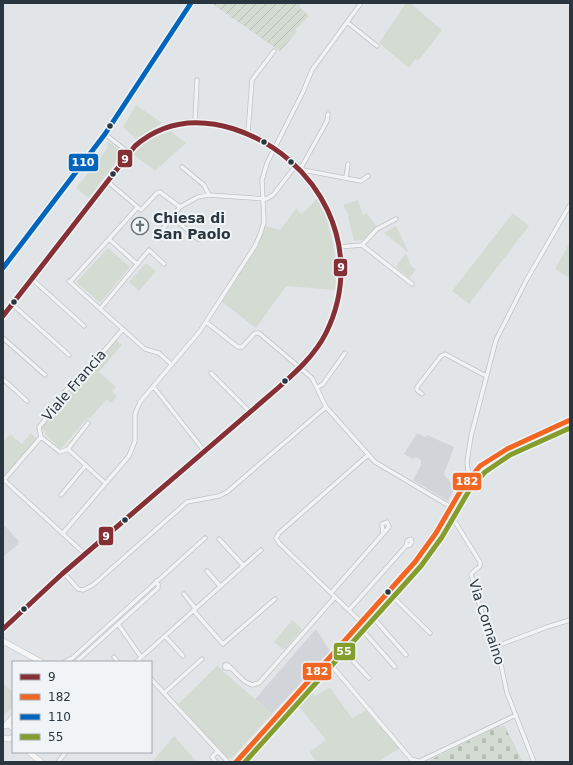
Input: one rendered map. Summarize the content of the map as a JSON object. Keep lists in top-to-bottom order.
{
  "streets": {
    "street": ["Viale Francia", "Via Cornaino"]
  },
  "places": {
    "church": ["Chiesa di San Paolo"]
  },
  "lines": [
    "transit line 110",
    "transit line 9",
    "transit line 182",
    "transit line 55"
  ],
  "legend": [
    "9",
    "182",
    "110",
    "55"
  ]
}
